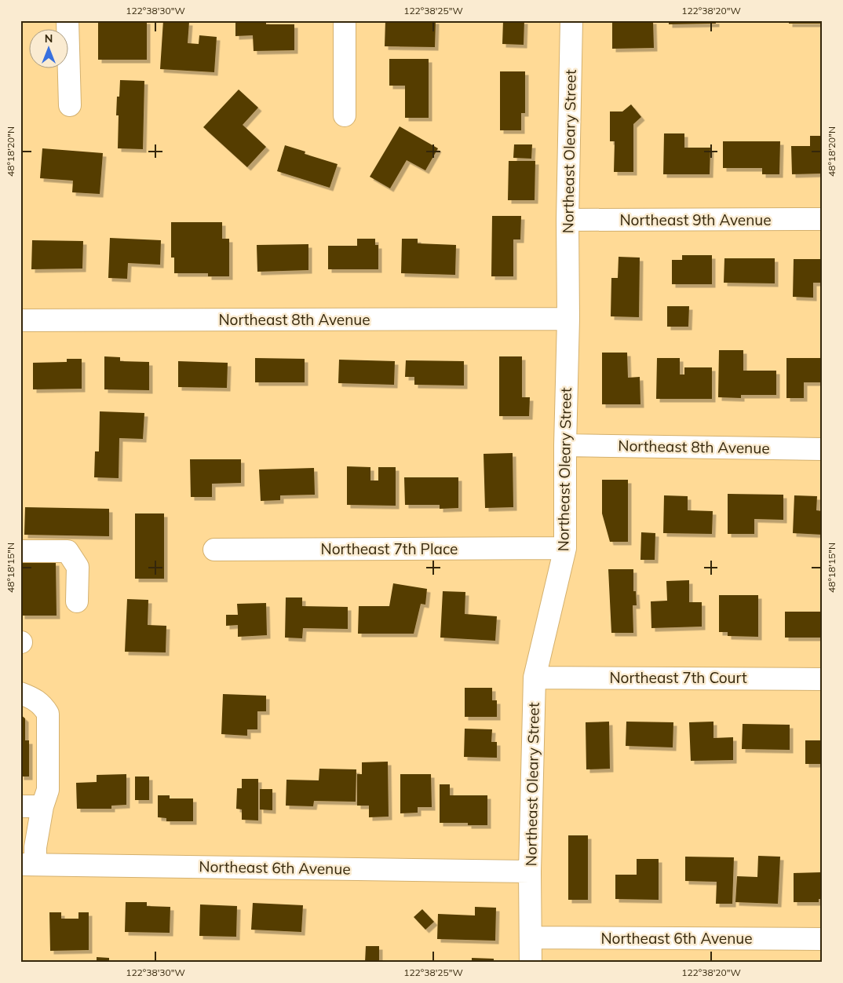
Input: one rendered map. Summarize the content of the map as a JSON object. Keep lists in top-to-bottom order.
{
  "streets": {
    "street": [
      "Northeast Oleary Street",
      "Northeast 9th Avenue",
      "Northeast 8th Avenue",
      "Northeast 7th Place",
      "Northeast 7th Court",
      "Northeast 6th Avenue"
    ]
  },
  "crossings": [
    ["Northeast Oleary Street", "Northeast 9th Avenue"],
    ["Northeast Oleary Street", "Northeast 8th Avenue"],
    ["Northeast Oleary Street", "Northeast 7th Place"],
    ["Northeast Oleary Street", "Northeast 7th Court"],
    ["Northeast Oleary Street", "Northeast 6th Avenue"]
  ],
  "north": "top",
  "coordinates": [
    "122°38'30\"W",
    "122°38'25\"W",
    "122°38'20\"W",
    "48°18'20\"N",
    "48°18'15\"N"
  ]
}
